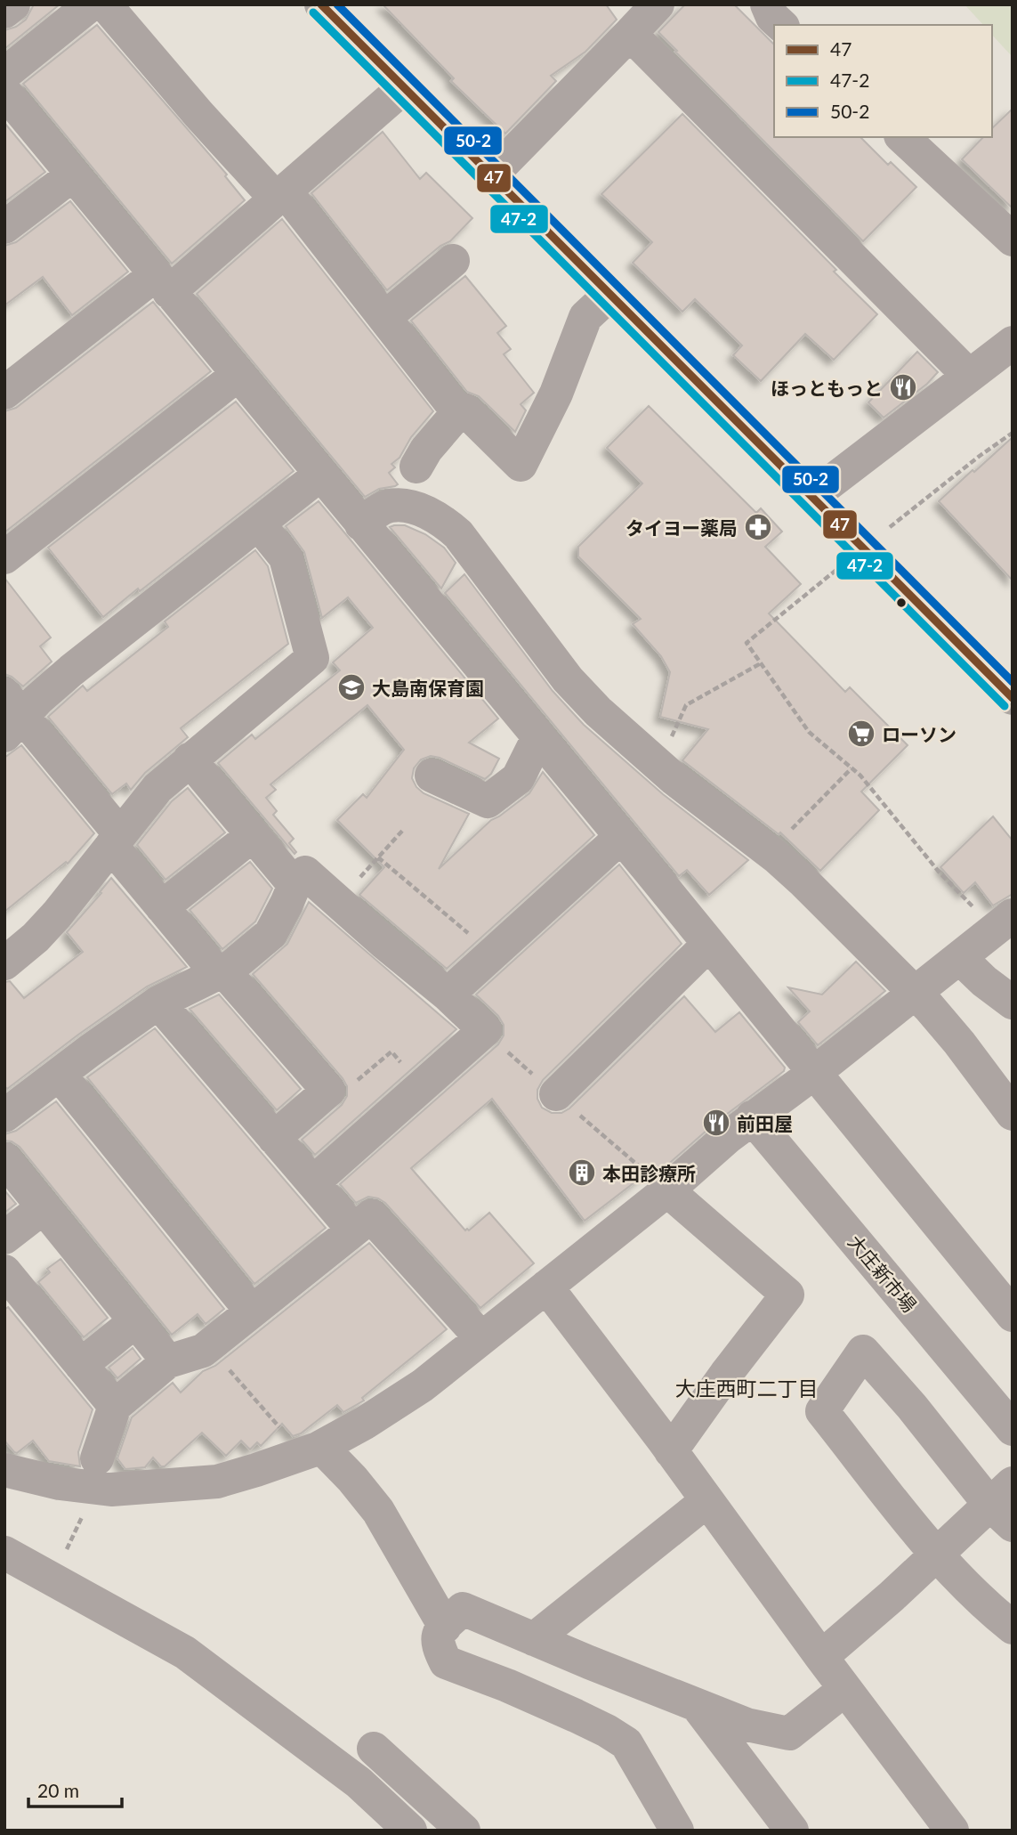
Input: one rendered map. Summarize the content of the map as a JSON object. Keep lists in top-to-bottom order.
{
  "streets": {
    "street": ["大庄新市場"]
  },
  "districts": ["大庄西町二丁目"],
  "places": {
    "restaurant": ["ほっともっと", "前田屋"],
    "pharmacy": ["タイヨー薬局"],
    "school or university": ["大島南保育園"],
    "supermarket": ["ローソン"],
    "building": ["本田診療所"]
  },
  "lines": ["transit line 47", "transit line 50-2", "transit line 47-2"],
  "legend": ["47", "47-2", "50-2"],
  "scale_bar": "20 m"
}
